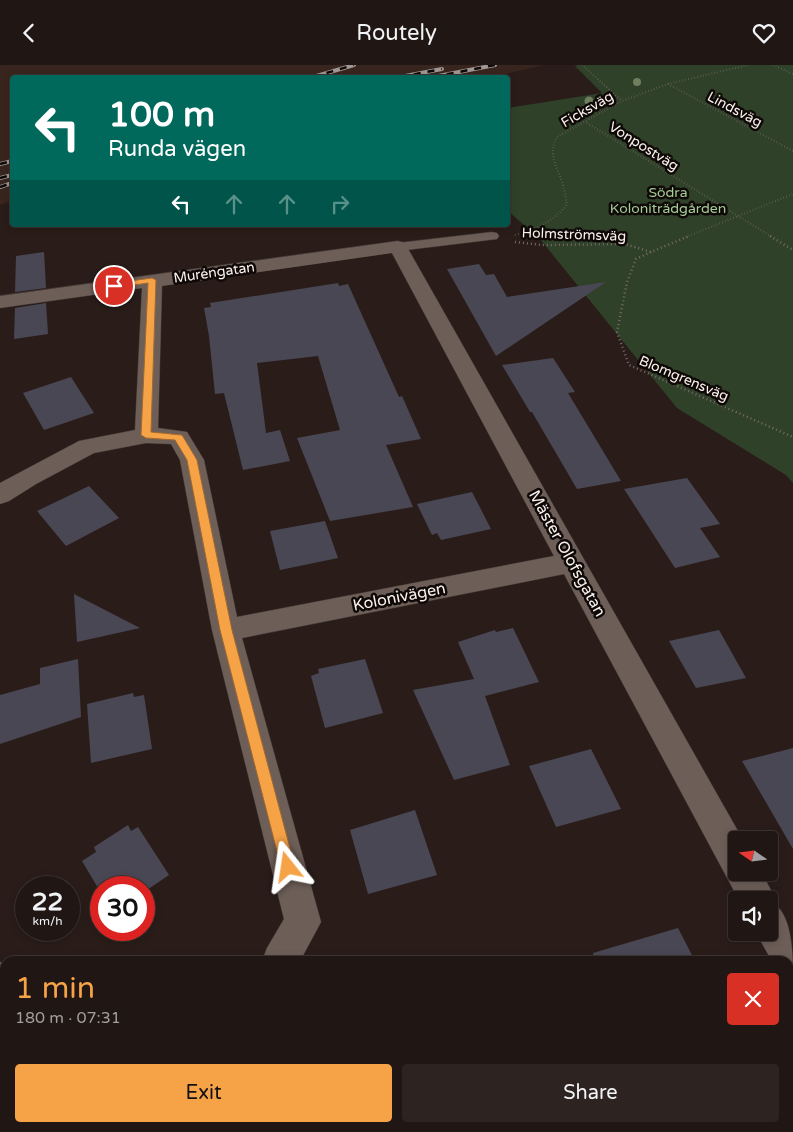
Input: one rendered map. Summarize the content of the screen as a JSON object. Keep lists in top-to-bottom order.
{
  "streets": {
    "street": ["Muréngatan", "Mäster Olofsgatan", "Kolonivägen"],
    "path": [
      "Ficksväg",
      "Lindsväg",
      "Vonpostväg",
      "Holmströmsväg",
      "Blomgrensväg"
    ]
  },
  "crossings": [
    ["Ficksväg", "Lindsväg"],
    ["Ficksväg", "Vonpostväg"],
    ["Ficksväg", "Holmströmsväg"],
    ["Holmströmsväg", "Blomgrensväg"],
    ["Muréngatan", "Mäster Olofsgatan"],
    ["Mäster Olofsgatan", "Kolonivägen"]
  ],
  "parks": ["Södra Koloniträdgården"],
  "north": "left",
  "page": {
    "header": "Routely",
    "turn": ["100 m", "Runda vägen"],
    "speed": "22 km/h",
    "limit": "30",
    "heading": ["1 min", "180 m · 07:31"],
    "buttons": ["Exit", "Share"]
  }
}
